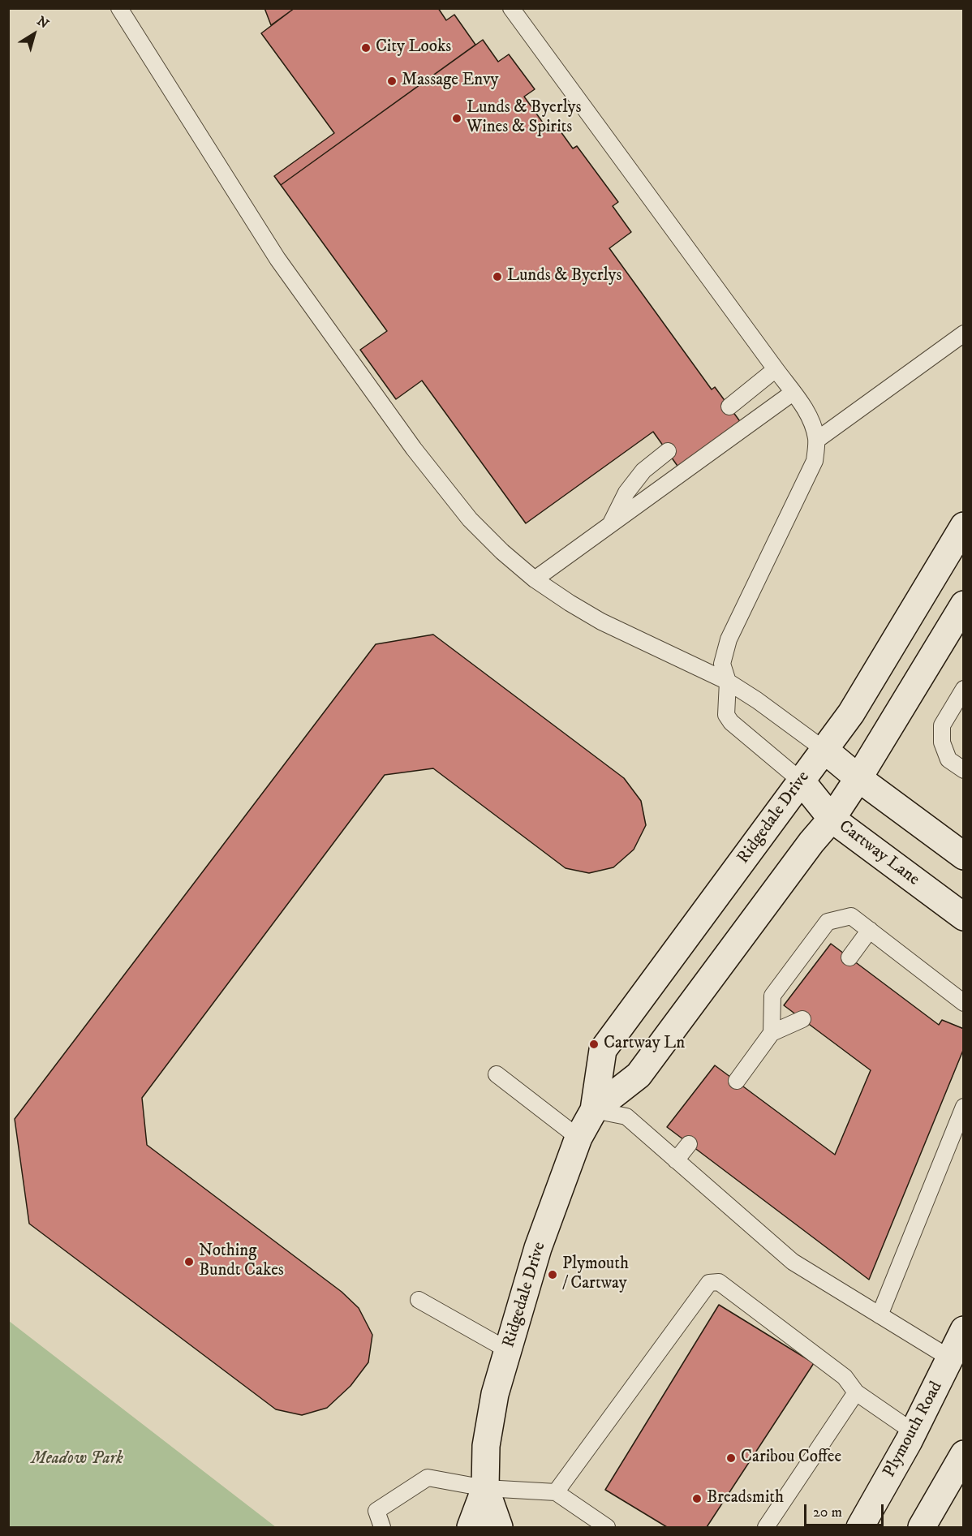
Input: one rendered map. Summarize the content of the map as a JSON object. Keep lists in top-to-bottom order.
{
  "streets": {
    "street": ["Ridgedale Drive", "Cartway Lane", "Plymouth Road"]
  },
  "crossings": [
    ["Ridgedale Drive", "Cartway Lane"]
  ],
  "parks": ["Meadow Park"],
  "places": [
    "City Looks",
    "Massage Envy",
    "Lunds & Byerlys Wines & Spirits",
    "Lunds & Byerlys",
    "Cartway Ln",
    "Nothing Bundt Cakes",
    "Plymouth / Cartway",
    "Caribou Coffee",
    "Breadsmith"
  ],
  "scale_bar": "20 m",
  "north": "top right"
}
